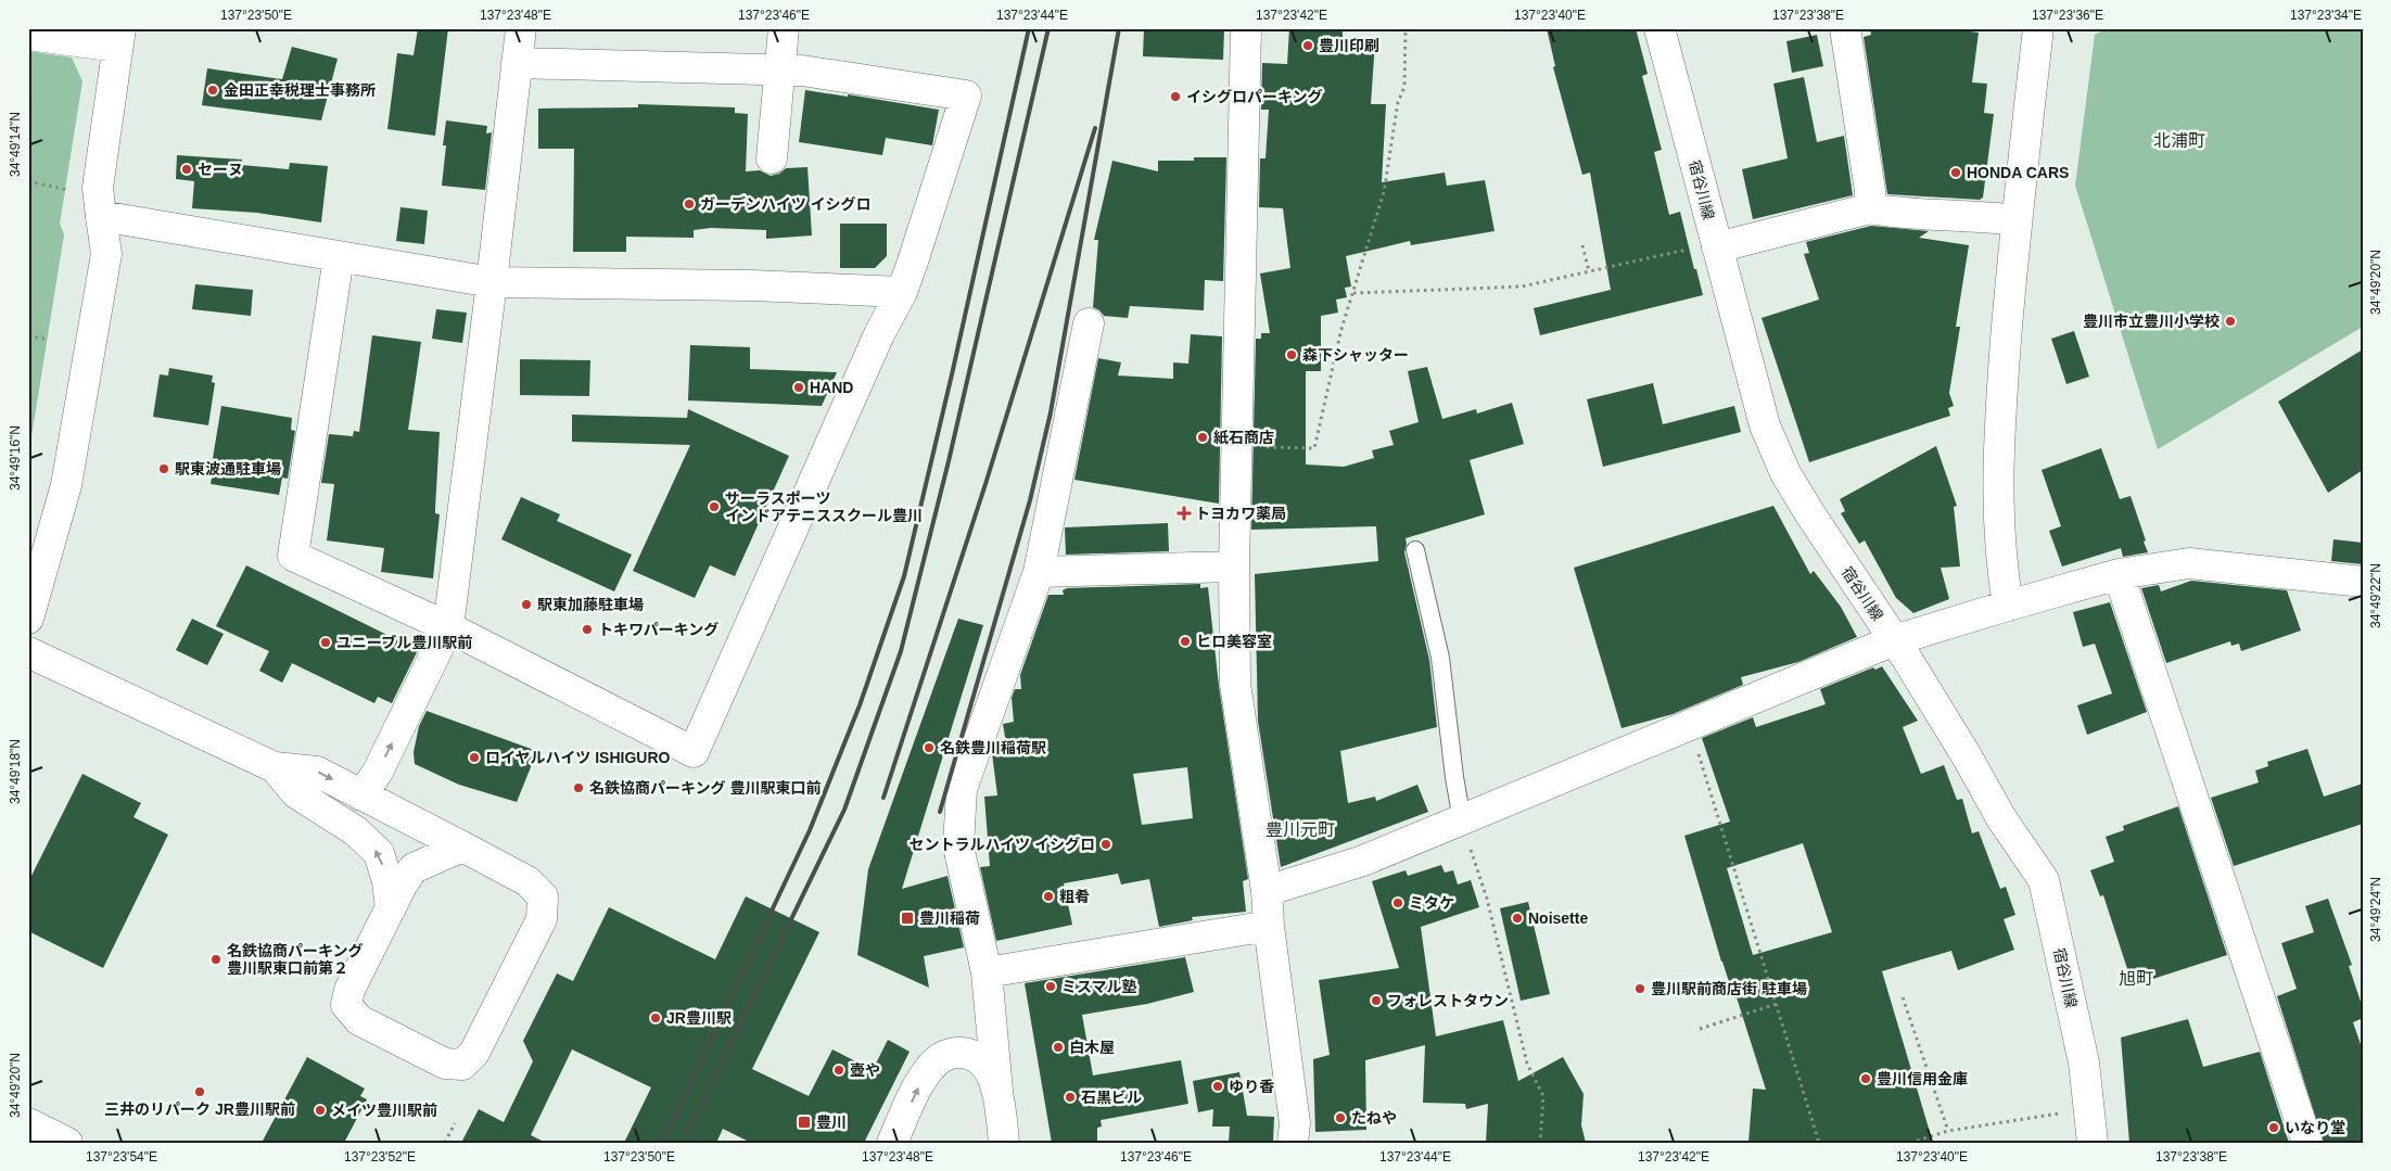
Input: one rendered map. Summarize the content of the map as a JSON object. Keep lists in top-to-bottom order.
{
  "streets": {
    "street": ["宿谷川線"]
  },
  "districts": ["北浦町", "豊川元町", "旭町"],
  "places": {
    "other": [
      "豊川印刷",
      "金田正幸税理士事務所",
      "イシグロパーキング",
      "セーヌ",
      "HONDA CARS",
      "ガーデンハイツ イシグロ",
      "豊川市立豊川小学校",
      "森下シャッター",
      "HAND",
      "紙石商店",
      "駅東波通駐車場",
      "サーラスポーツ インドアテニススクール豊川",
      "駅東加藤駐車場",
      "トキワパーキング",
      "ヒロ美容室",
      "ユニーブル豊川駅前",
      "名鉄豊川稲荷駅",
      "ロイヤルハイツ ISHIGURO",
      "名鉄協商パーキング 豊川駅東口前",
      "セントラルハイツ イシグロ",
      "粗肴",
      "ミタケ",
      "Noisette",
      "名鉄協商パーキング 豊川駅東口前第２",
      "ミスマル塾",
      "豊川駅前商店街 駐車場",
      "フォレストタウン",
      "JR豊川駅",
      "白木屋",
      "壺や",
      "豊川信用金庫",
      "ゆり香",
      "三井のリパーク JR豊川駅前",
      "石黒ビル",
      "メイツ豊川駅前",
      "たねや",
      "いなり堂"
    ],
    "health": ["トヨカワ薬局"],
    "transit": ["豊川稲荷", "豊川"]
  },
  "coordinates": [
    "137°23'50\"E",
    "137°23'48\"E",
    "137°23'46\"E",
    "137°23'44\"E",
    "137°23'42\"E",
    "137°23'40\"E",
    "137°23'38\"E",
    "137°23'36\"E",
    "137°23'34\"E",
    "34°49'14\"N",
    "34°49'20\"N",
    "34°49'16\"N",
    "34°49'22\"N",
    "34°49'18\"N",
    "34°49'24\"N",
    "137°23'54\"E",
    "137°23'52\"E"
  ]
}
